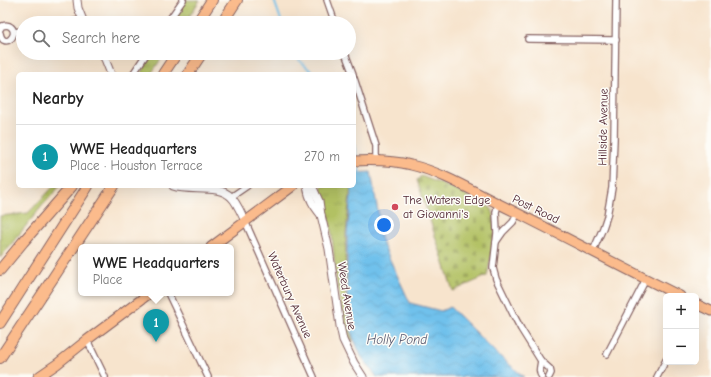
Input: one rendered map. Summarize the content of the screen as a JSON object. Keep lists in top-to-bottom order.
{
  "streets": {
    "main road": ["Post Road"],
    "street": ["Hillside Avenue", "Waterbury Avenue", "Weed Avenue"]
  },
  "crossings": [
    ["Hillside Avenue", "Post Road"]
  ],
  "water": ["Holly Pond"],
  "places": ["The Waters Edge at Giovanni's"],
  "page": {
    "search": "Search here",
    "heading": "Nearby",
    "list": [
      {
        "mark": "1",
        "name": "WWE Headquarters",
        "note": "Place · Houston Terrace",
        "value": "270 m"
      }
    ],
    "popup": ["WWE Headquarters", "Place"],
    "map_buttons": ["+", "−"],
    "pins": "1"
  }
}
